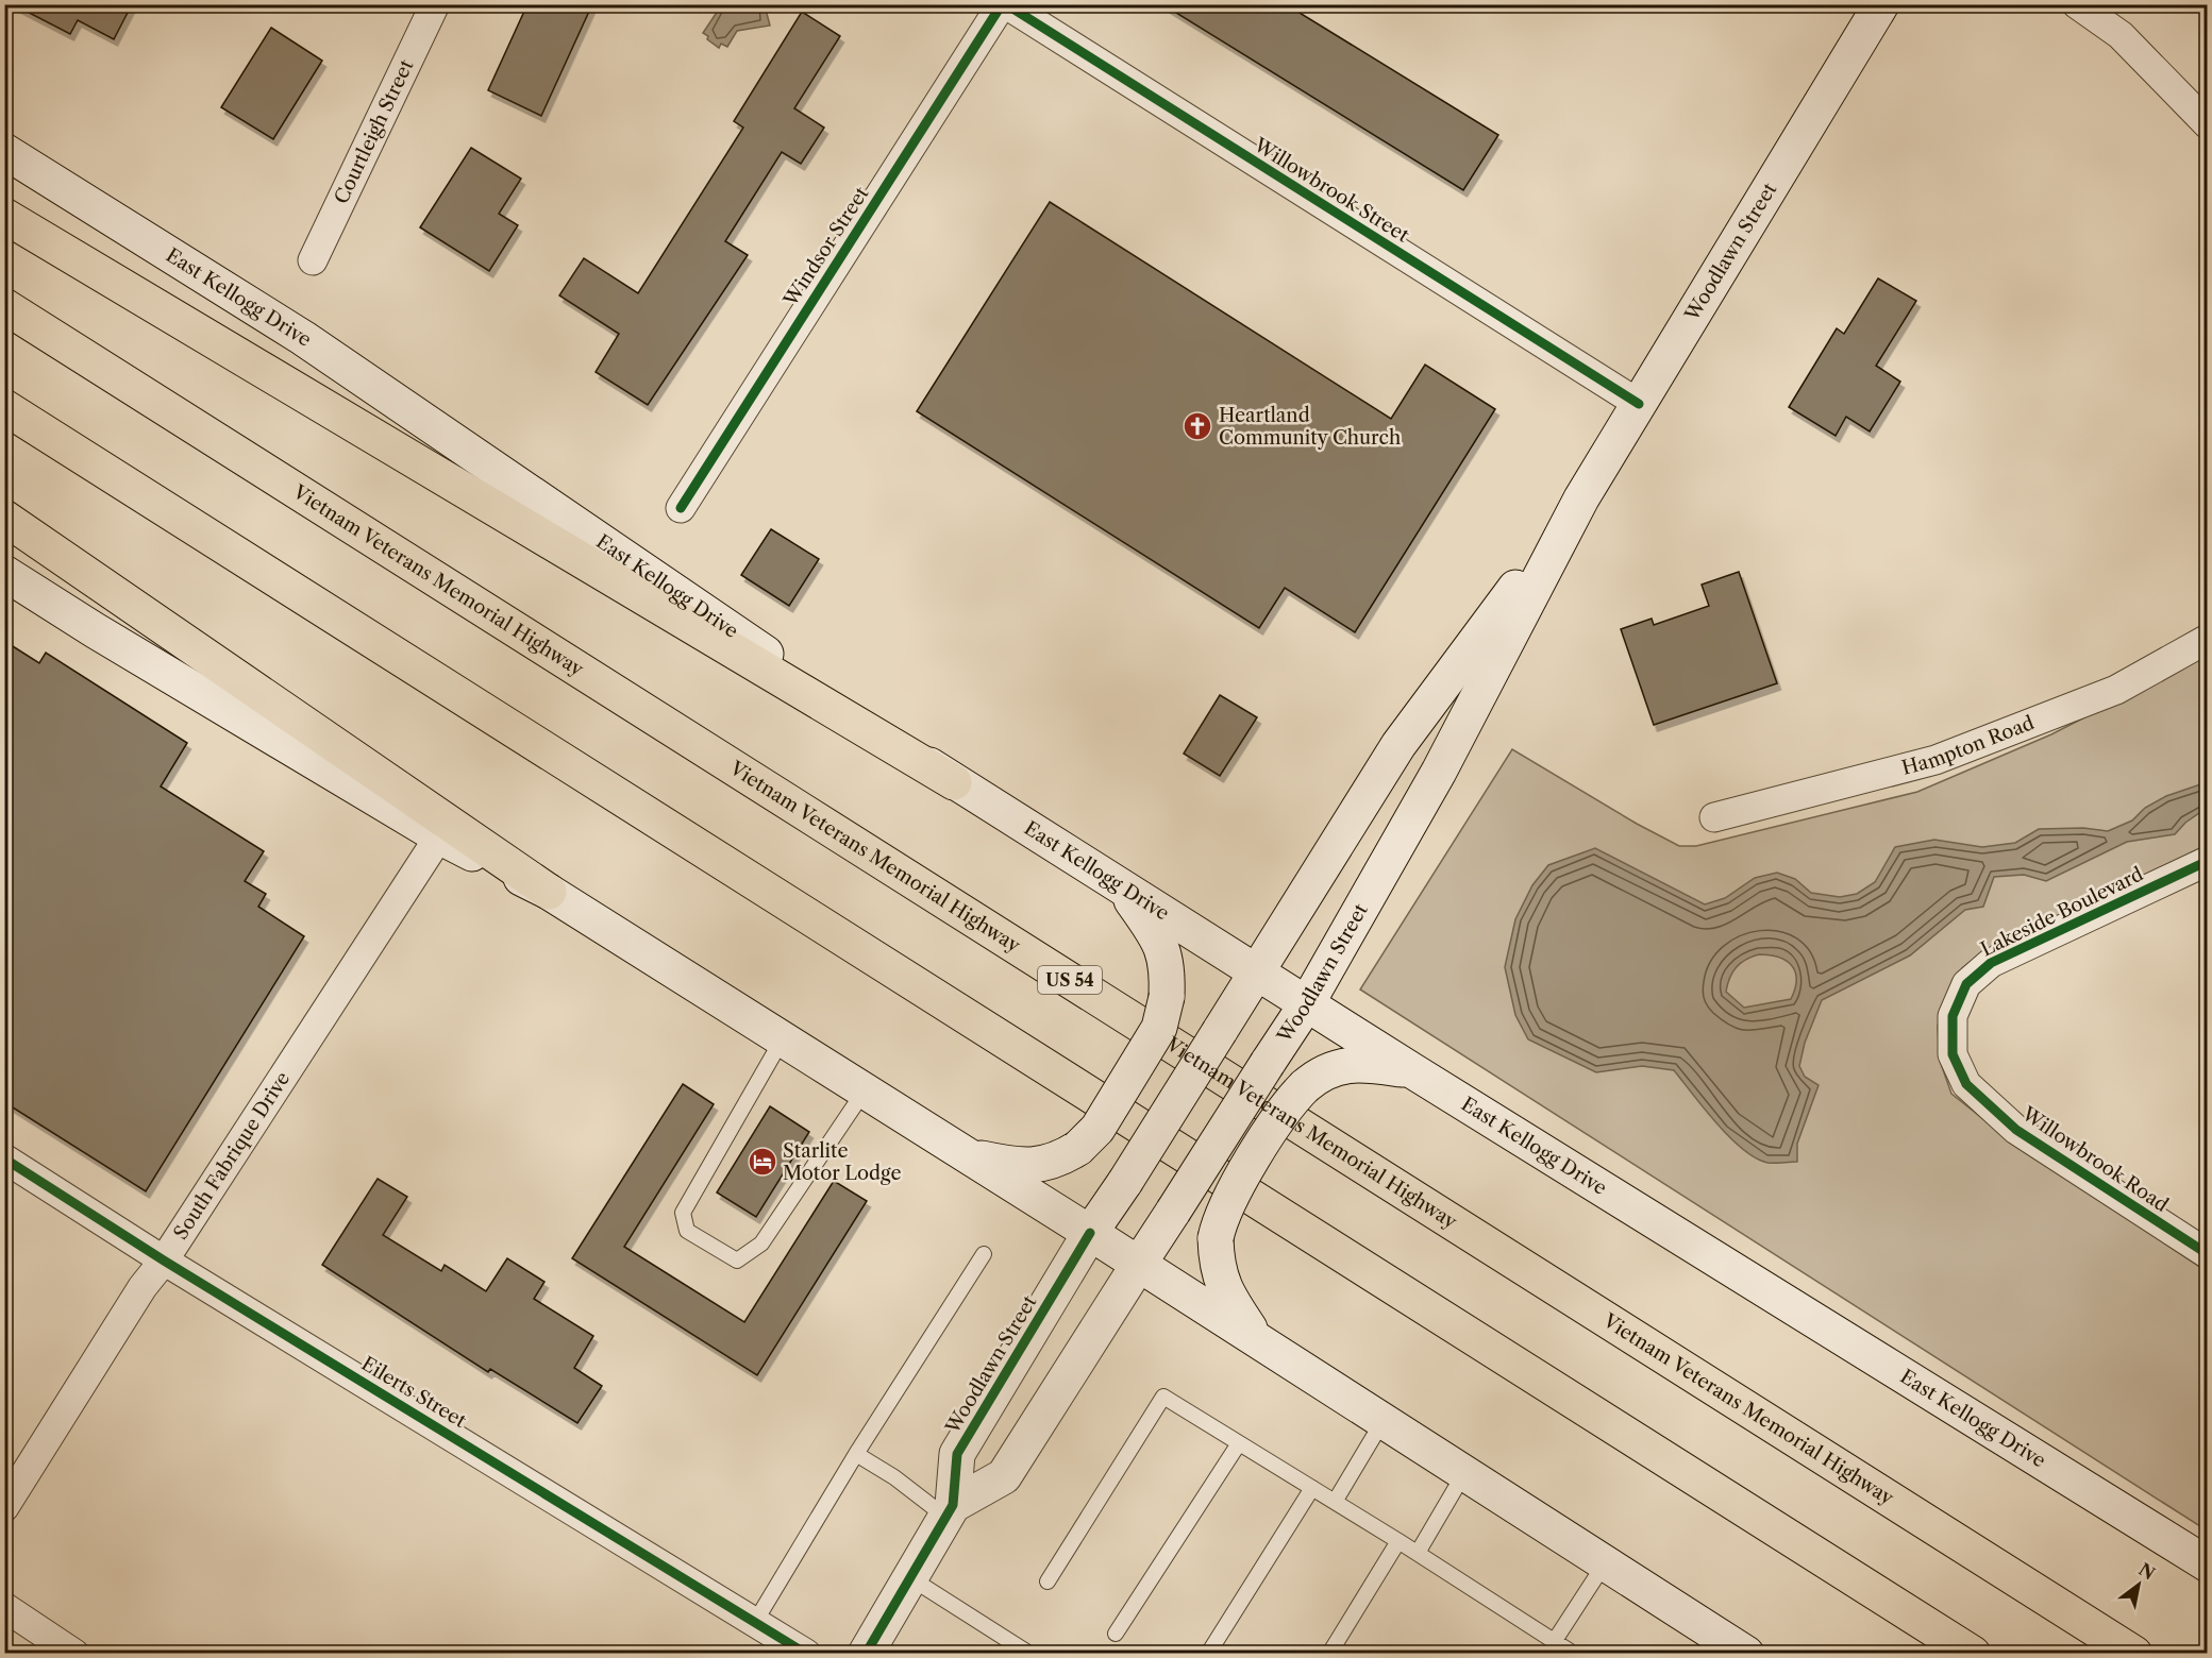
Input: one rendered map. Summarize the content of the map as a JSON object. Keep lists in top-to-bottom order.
{
  "streets": {
    "highway": ["Vietnam Veterans Memorial Highway", "US 54"],
    "main road": ["Woodlawn Street", "East Kellogg Drive"],
    "street": [
      "Courtleigh Street",
      "Willowbrook Street",
      "Windsor Street",
      "Hampton Road",
      "Lakeside Boulevard",
      "South Fabrique Drive",
      "Willowbrook Road",
      "Eilerts Street"
    ]
  },
  "crossings": [
    ["Willowbrook Street", "Windsor Street"],
    ["Willowbrook Street", "Woodlawn Street"],
    ["Woodlawn Street", "East Kellogg Drive"],
    ["Lakeside Boulevard", "Willowbrook Road"],
    ["South Fabrique Drive", "Eilerts Street"]
  ],
  "places": {
    "church": ["Heartland Community Church"],
    "hotel": ["Starlite Motor Lodge"]
  },
  "north": "top right"
}
